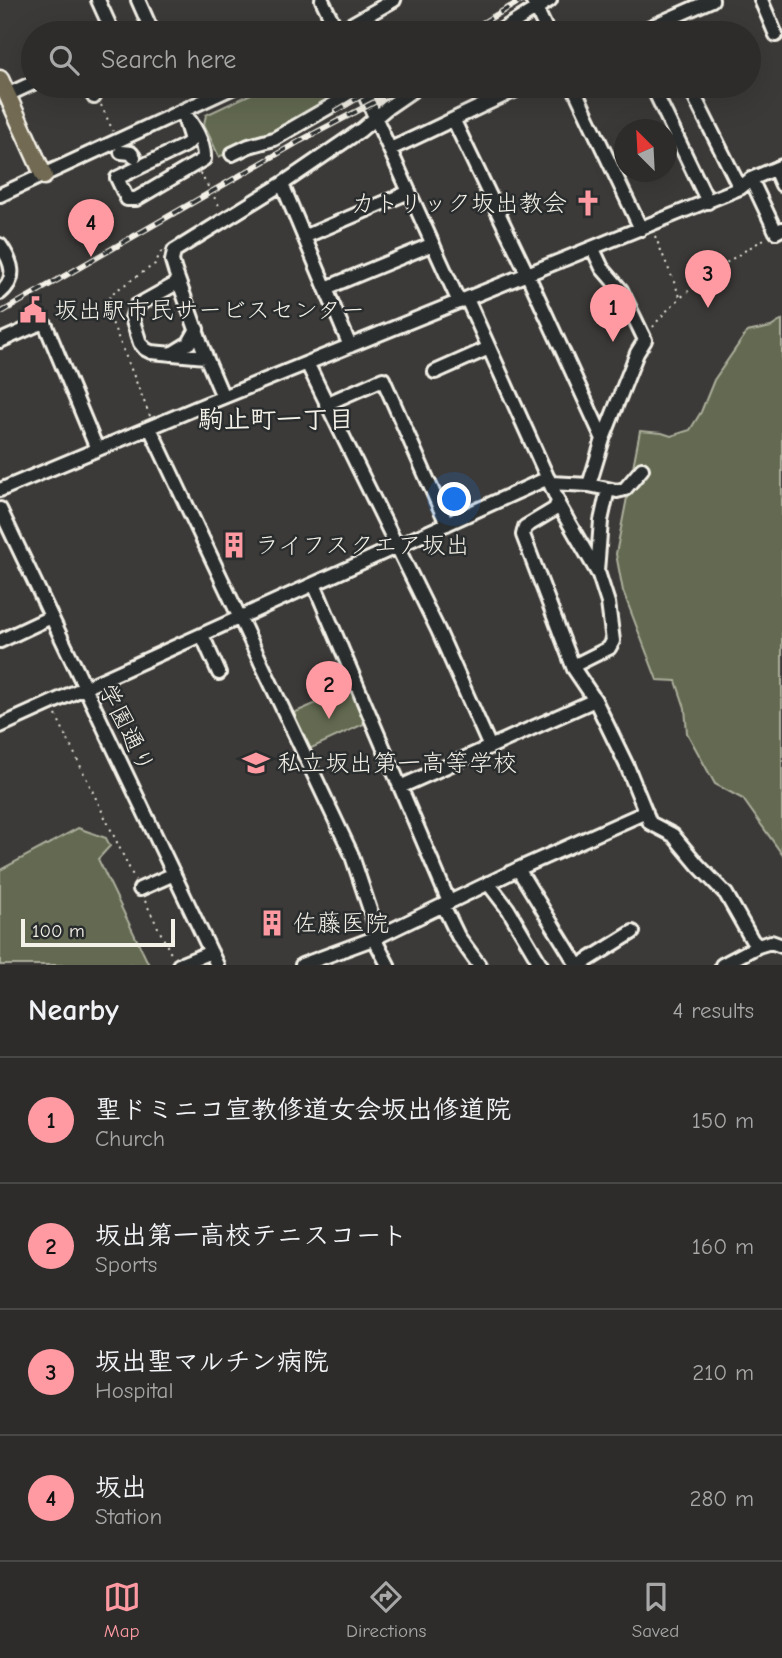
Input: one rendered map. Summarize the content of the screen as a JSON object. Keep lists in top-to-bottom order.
{
  "streets": {
    "street": ["学園通り"]
  },
  "districts": ["駒止町一丁目"],
  "places": {
    "church": ["カトリック坂出教会"],
    "public building": ["坂出駅市民サービスセンター"],
    "building": ["ライフスクエア坂出", "佐藤医院"],
    "school or university": ["私立坂出第一高等学校"]
  },
  "scale_bar": "100 m",
  "north": "top left",
  "page": {
    "search": "Search here",
    "pins": [
      "4",
      "3",
      "1",
      "2"
    ],
    "scale": "100 m",
    "heading": ["Nearby", "4 results"],
    "list": [
      {
        "mark": "1",
        "name": "聖ドミニコ宣教修道女会坂出修道院",
        "note": "Church",
        "value": "150 m"
      },
      {
        "mark": "2",
        "name": "坂出第一高校テニスコート",
        "note": "Sports",
        "value": "160 m"
      },
      {
        "mark": "3",
        "name": "坂出聖マルチン病院",
        "note": "Hospital",
        "value": "210 m"
      },
      {
        "mark": "4",
        "name": "坂出",
        "note": "Station",
        "value": "280 m"
      }
    ],
    "nav": ["Map", "Directions", "Saved"]
  }
}
